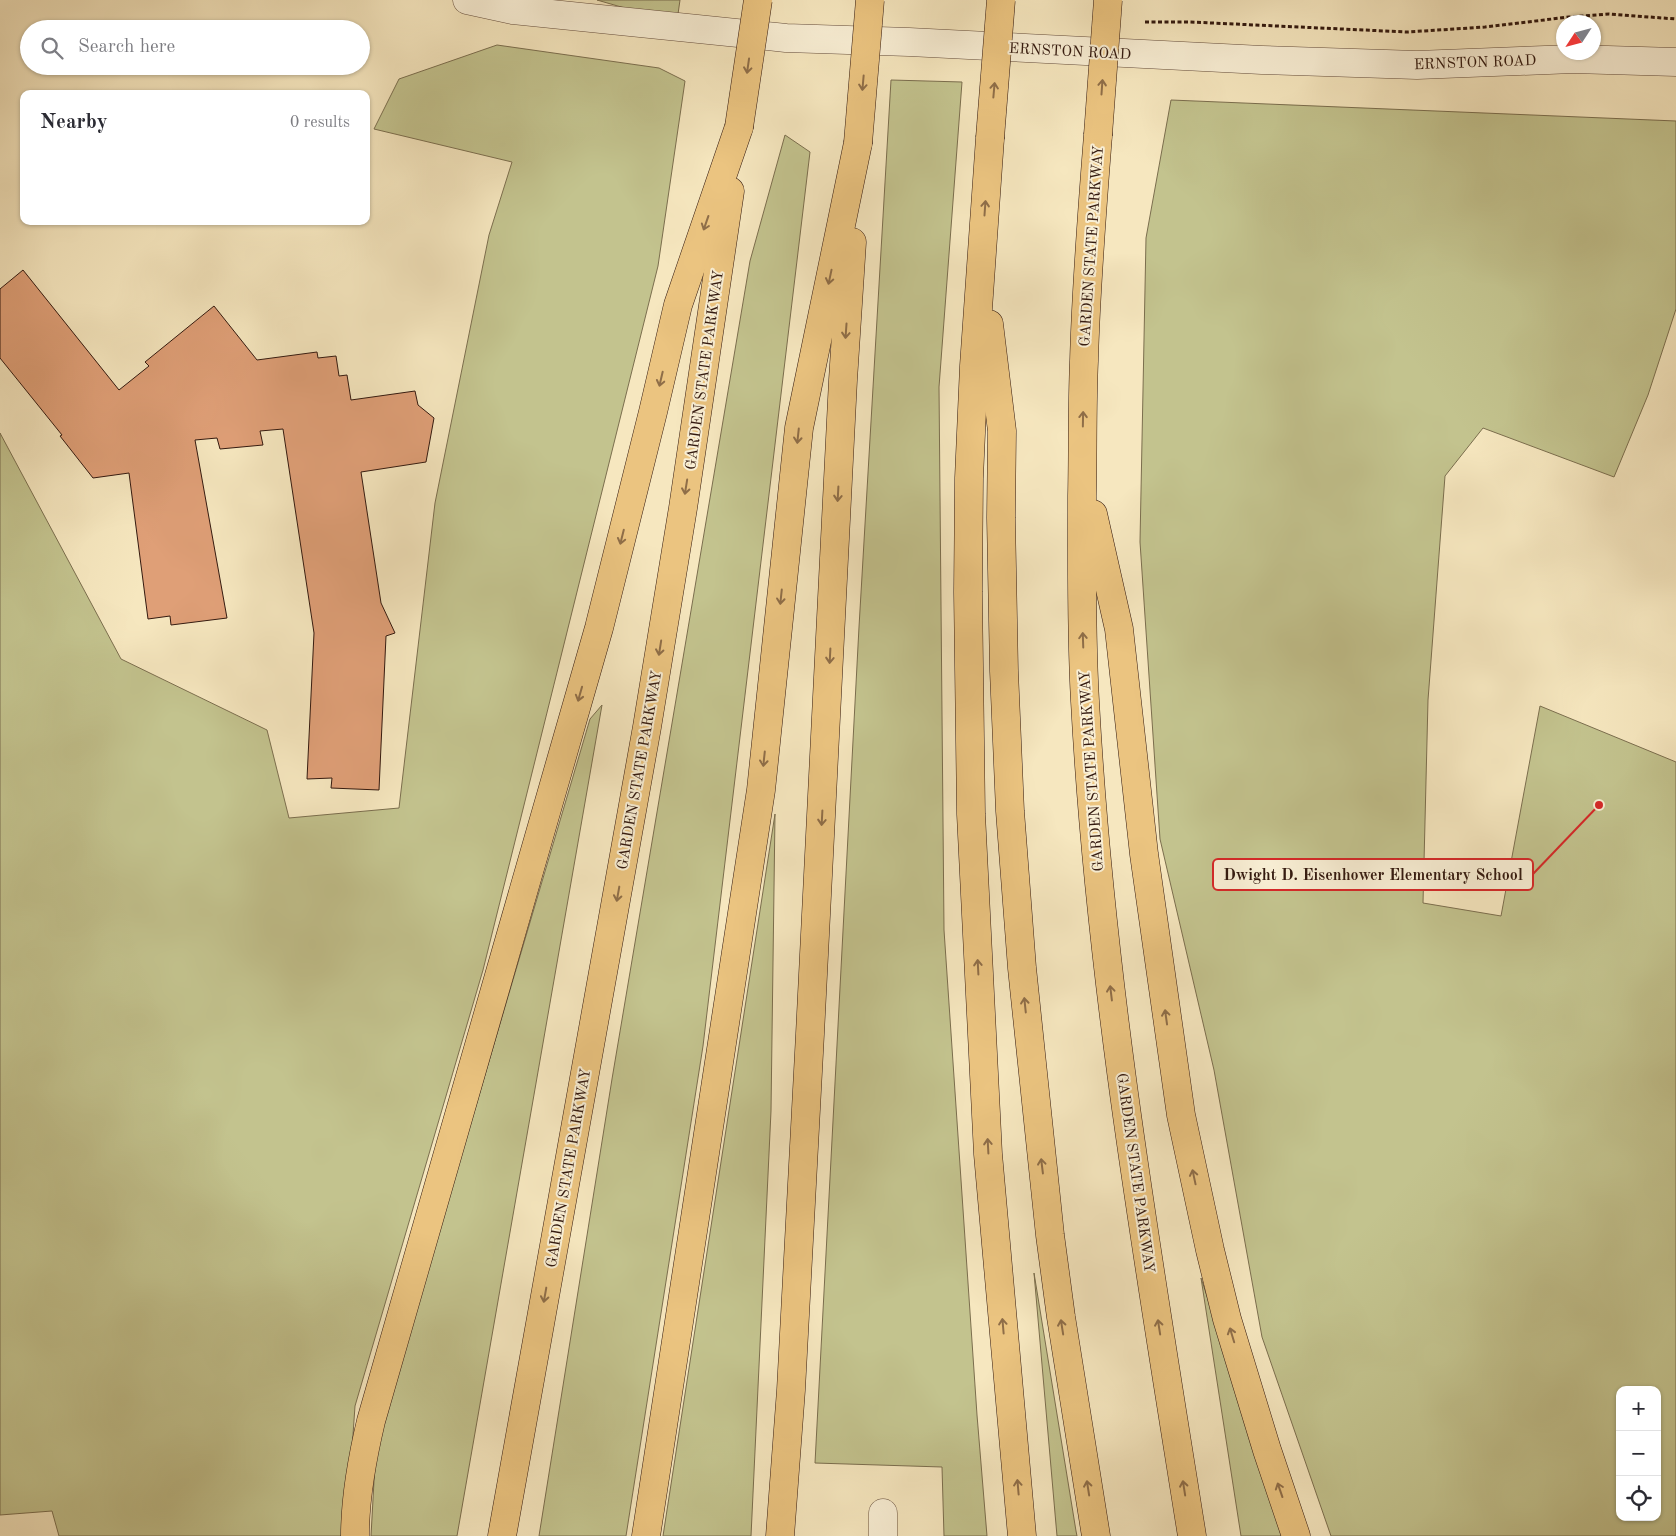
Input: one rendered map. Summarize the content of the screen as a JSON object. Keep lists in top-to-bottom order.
{
  "streets": {
    "highway": ["GARDEN STATE PARKWAY"],
    "street": ["ERNSTON ROAD"]
  },
  "places": ["Dwight D. Eisenhower Elementary School"],
  "north": "bottom left",
  "page": {
    "search": "Search here",
    "heading": ["Nearby", "0 results"],
    "map_buttons": ["+", "−"]
  }
}
